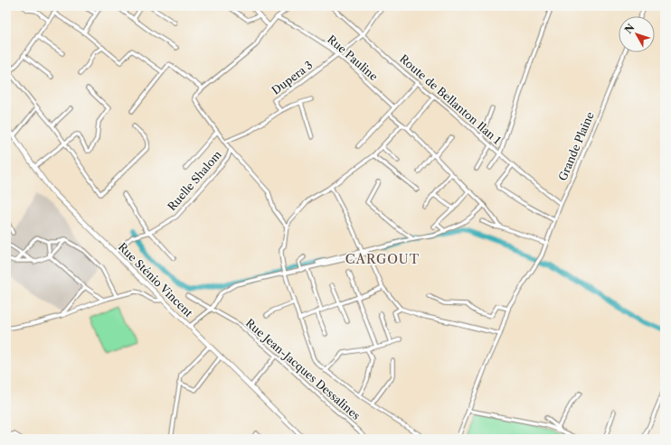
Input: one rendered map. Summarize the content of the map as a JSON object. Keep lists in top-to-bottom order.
{
  "streets": {
    "main road": ["Rue Sténio Vincent"],
    "street": [
      "Rue Pauline",
      "Dupera 3",
      "Route de Bellanton Ilan 1",
      "Grande Plaine",
      "Ruelle Shalom",
      "Rue Jean-Jacques Dessalines"
    ]
  },
  "crossings": [
    ["Rue Pauline", "Dupera 3"],
    ["Dupera 3", "Route de Bellanton Ilan 1"],
    ["Route de Bellanton Ilan 1", "Grande Plaine"],
    ["Ruelle Shalom", "Rue Sténio Vincent"]
  ],
  "districts": ["CARGOUT"],
  "north": "top left"
}
